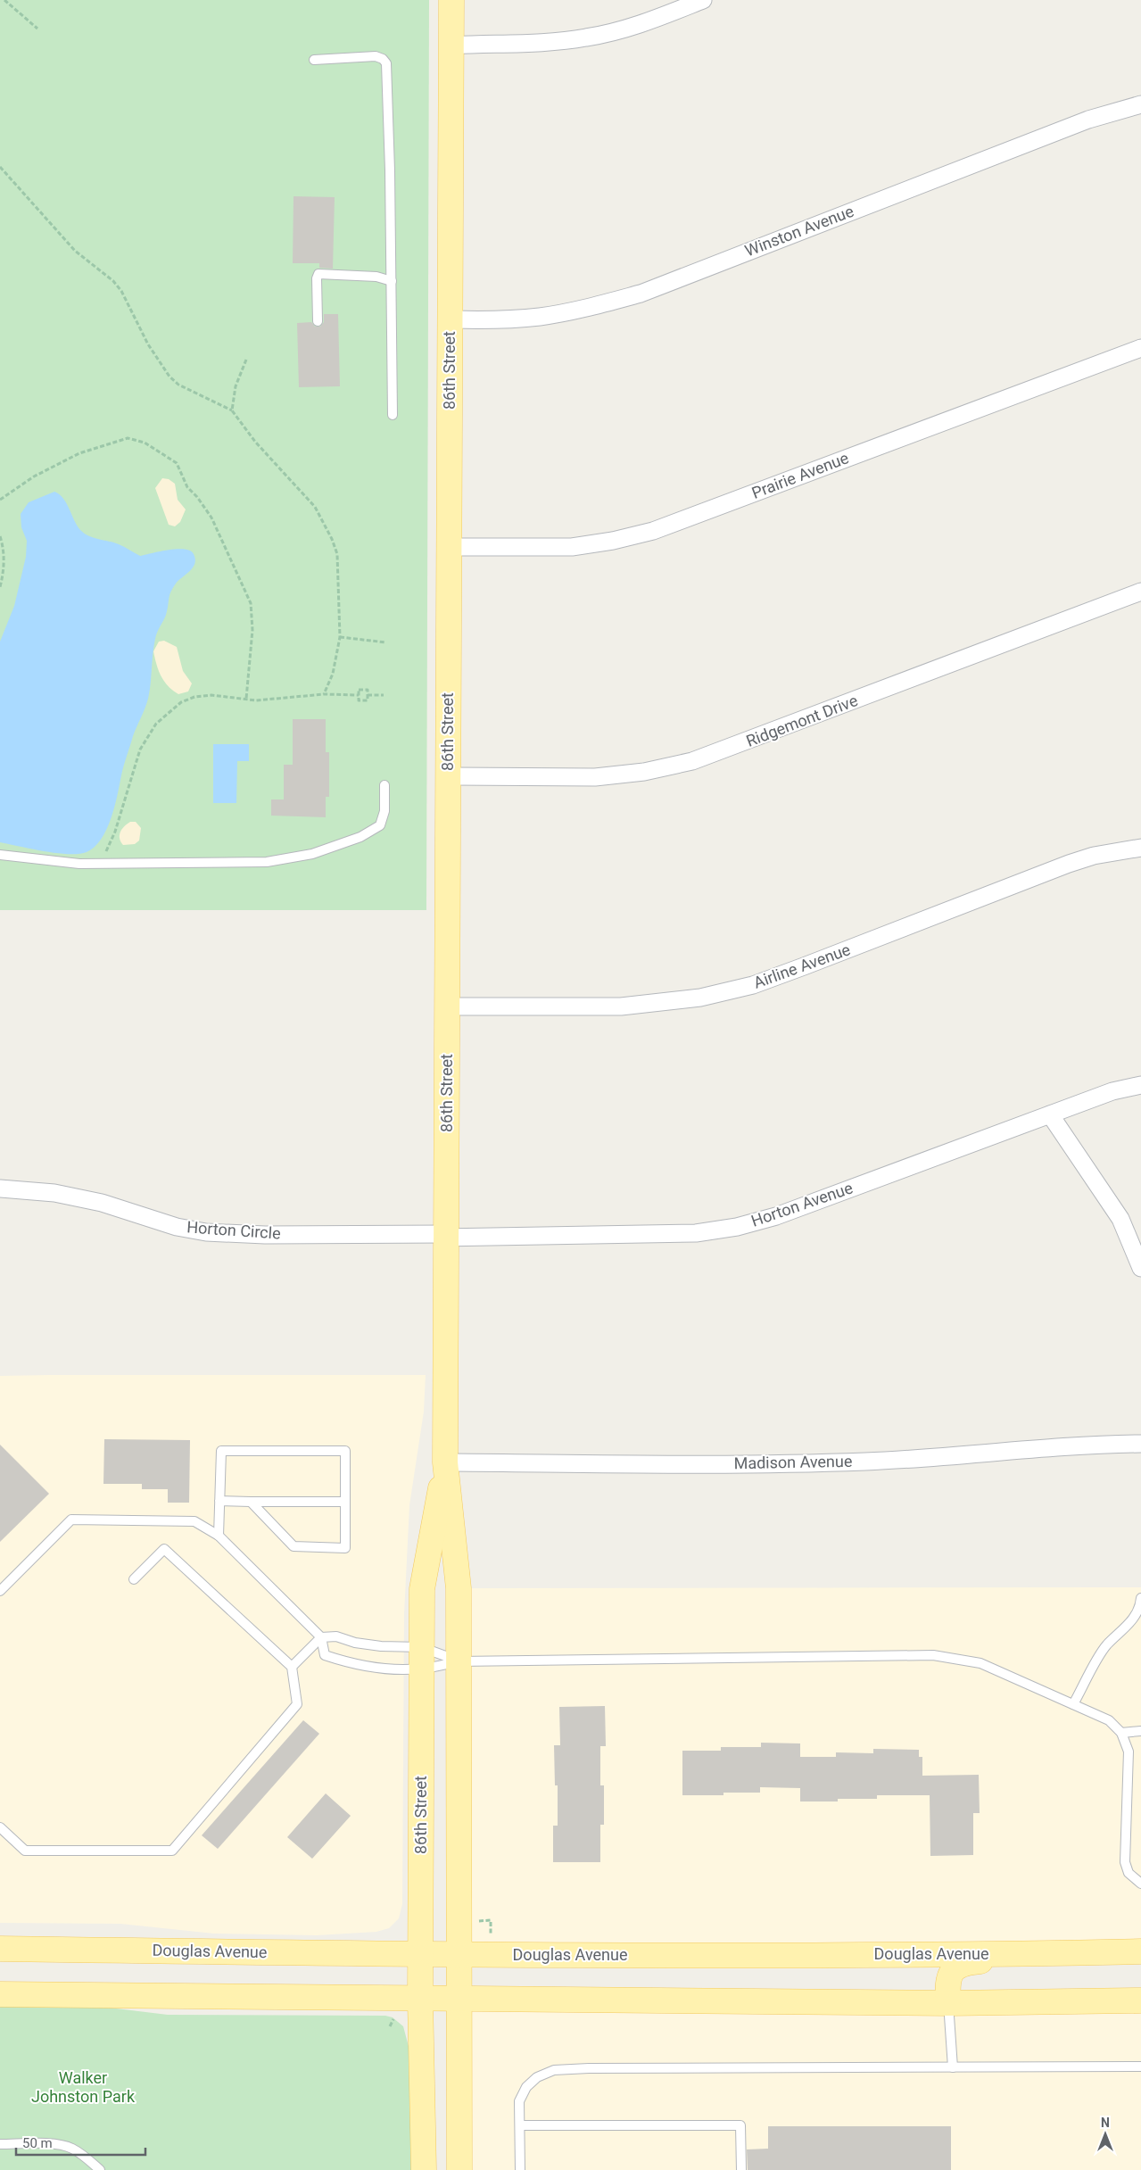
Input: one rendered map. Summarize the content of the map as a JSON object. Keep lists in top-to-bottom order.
{
  "streets": {
    "main road": ["86th Street", "Douglas Avenue"],
    "street": [
      "Winston Avenue",
      "Prairie Avenue",
      "Ridgemont Drive",
      "Airline Avenue",
      "Horton Avenue",
      "Horton Circle",
      "Madison Avenue"
    ]
  },
  "crossings": [
    ["Winston Avenue", "86th Street"],
    ["86th Street", "Prairie Avenue"],
    ["86th Street", "Ridgemont Drive"],
    ["86th Street", "Airline Avenue"],
    ["86th Street", "Horton Avenue"],
    ["86th Street", "Horton Circle"],
    ["86th Street", "Madison Avenue"],
    ["86th Street", "Douglas Avenue"],
    ["Horton Avenue", "Horton Circle"]
  ],
  "parks": ["Walker Johnston Park"],
  "scale_bar": "50 m",
  "north": "top"
}
